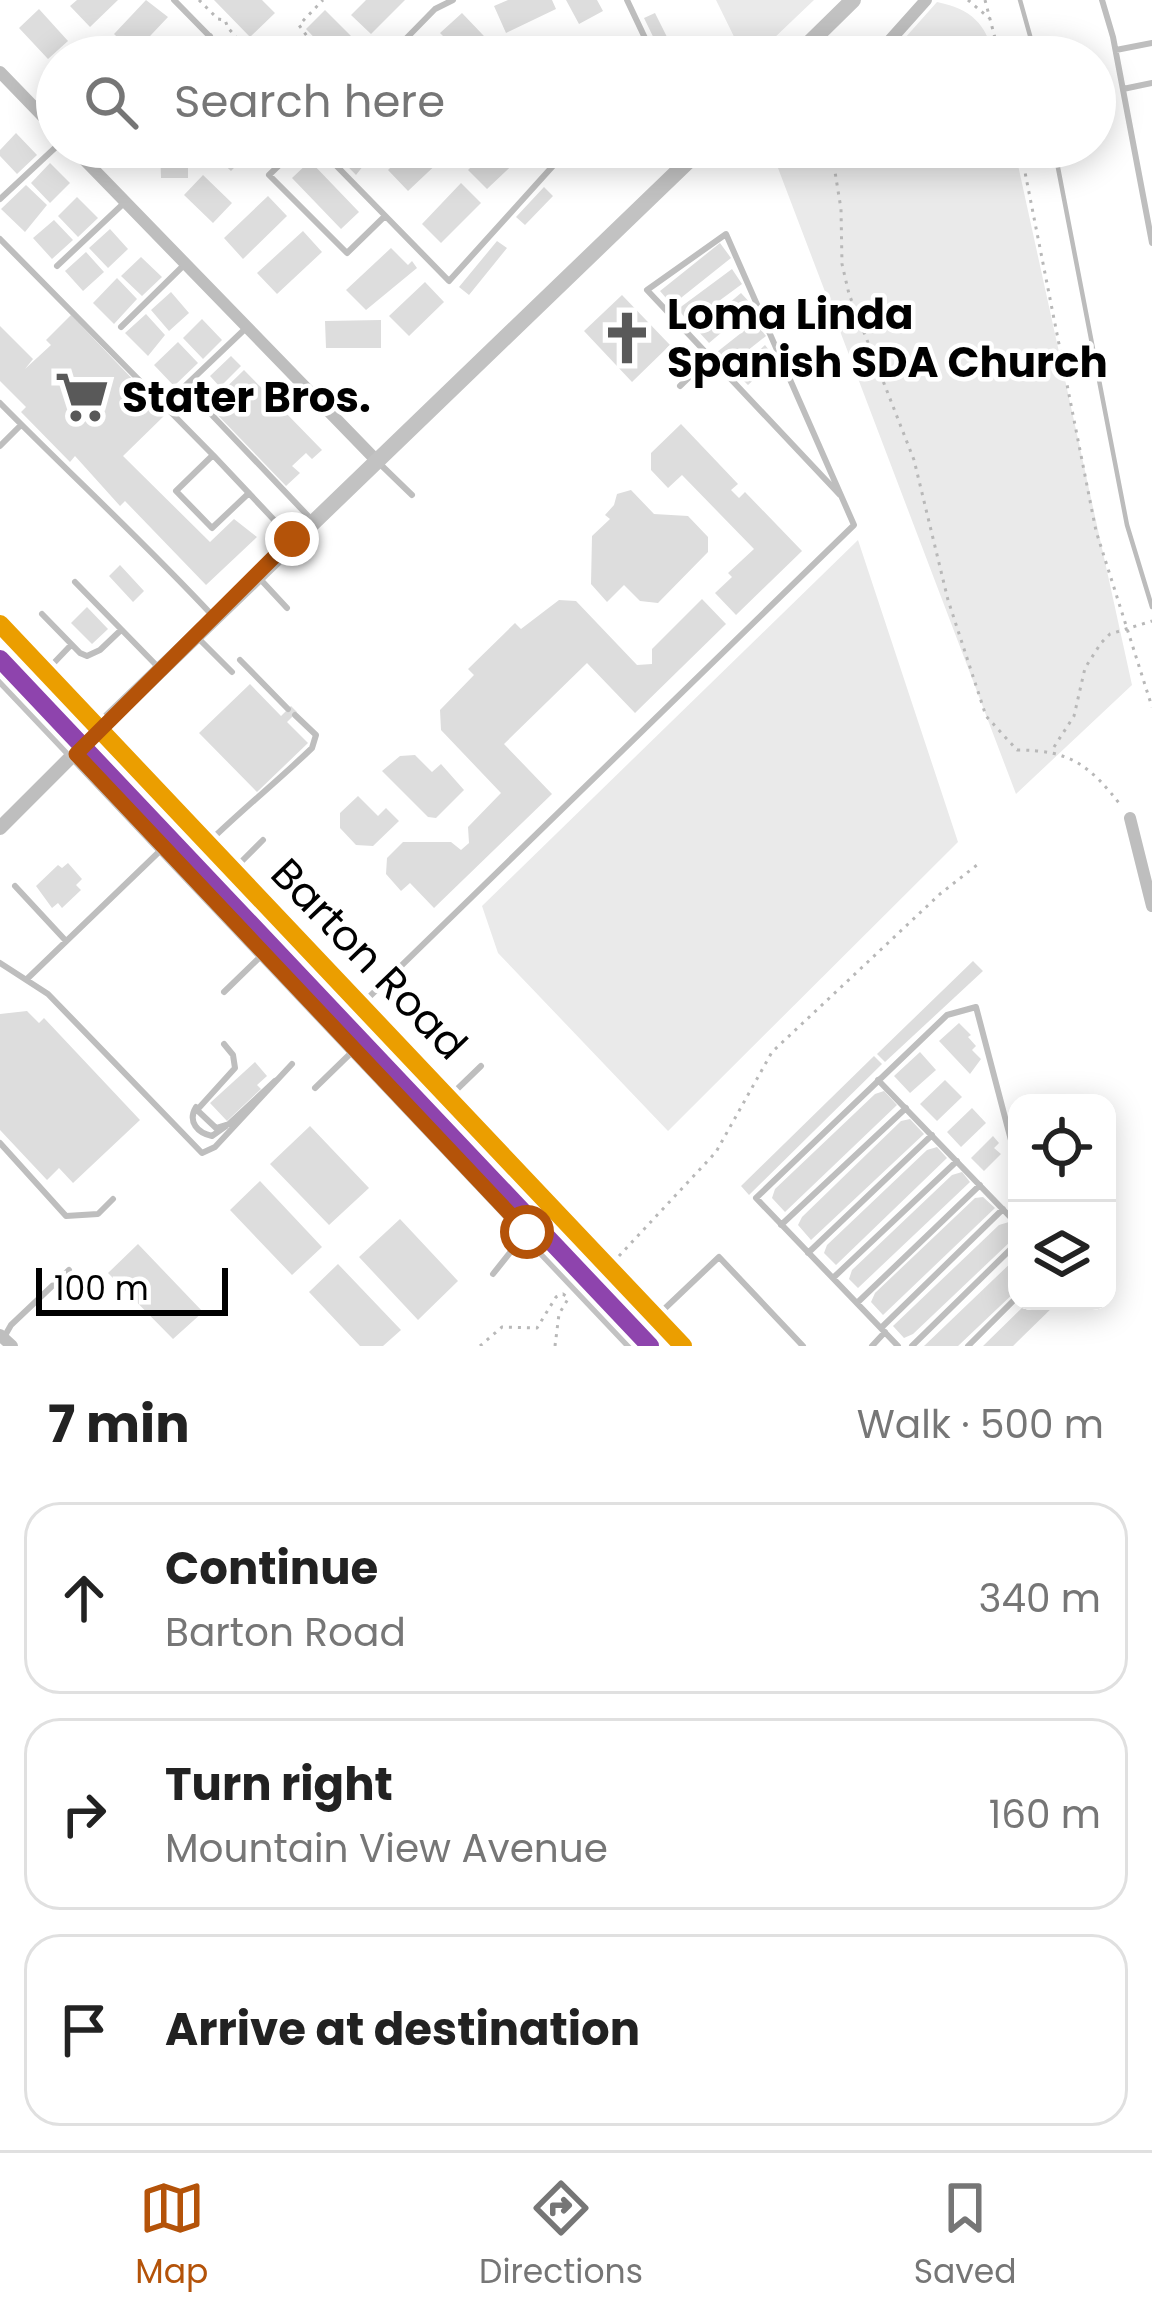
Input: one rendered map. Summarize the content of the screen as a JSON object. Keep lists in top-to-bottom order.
{
  "streets": {
    "main road": ["Barton Road"]
  },
  "places": {
    "church": ["Loma Linda Spanish SDA Church"],
    "supermarket": ["Stater Bros."]
  },
  "scale_bar": "100 m",
  "page": {
    "search": "Search here",
    "scale": "100 m",
    "heading": ["7 min", "Walk · 500 m"],
    "list": [
      ["Continue", "Barton Road", "340 m"],
      ["Turn right", "Mountain View Avenue", "160 m"],
      "Arrive at destination"
    ],
    "nav": ["Map", "Directions", "Saved"]
  }
}
